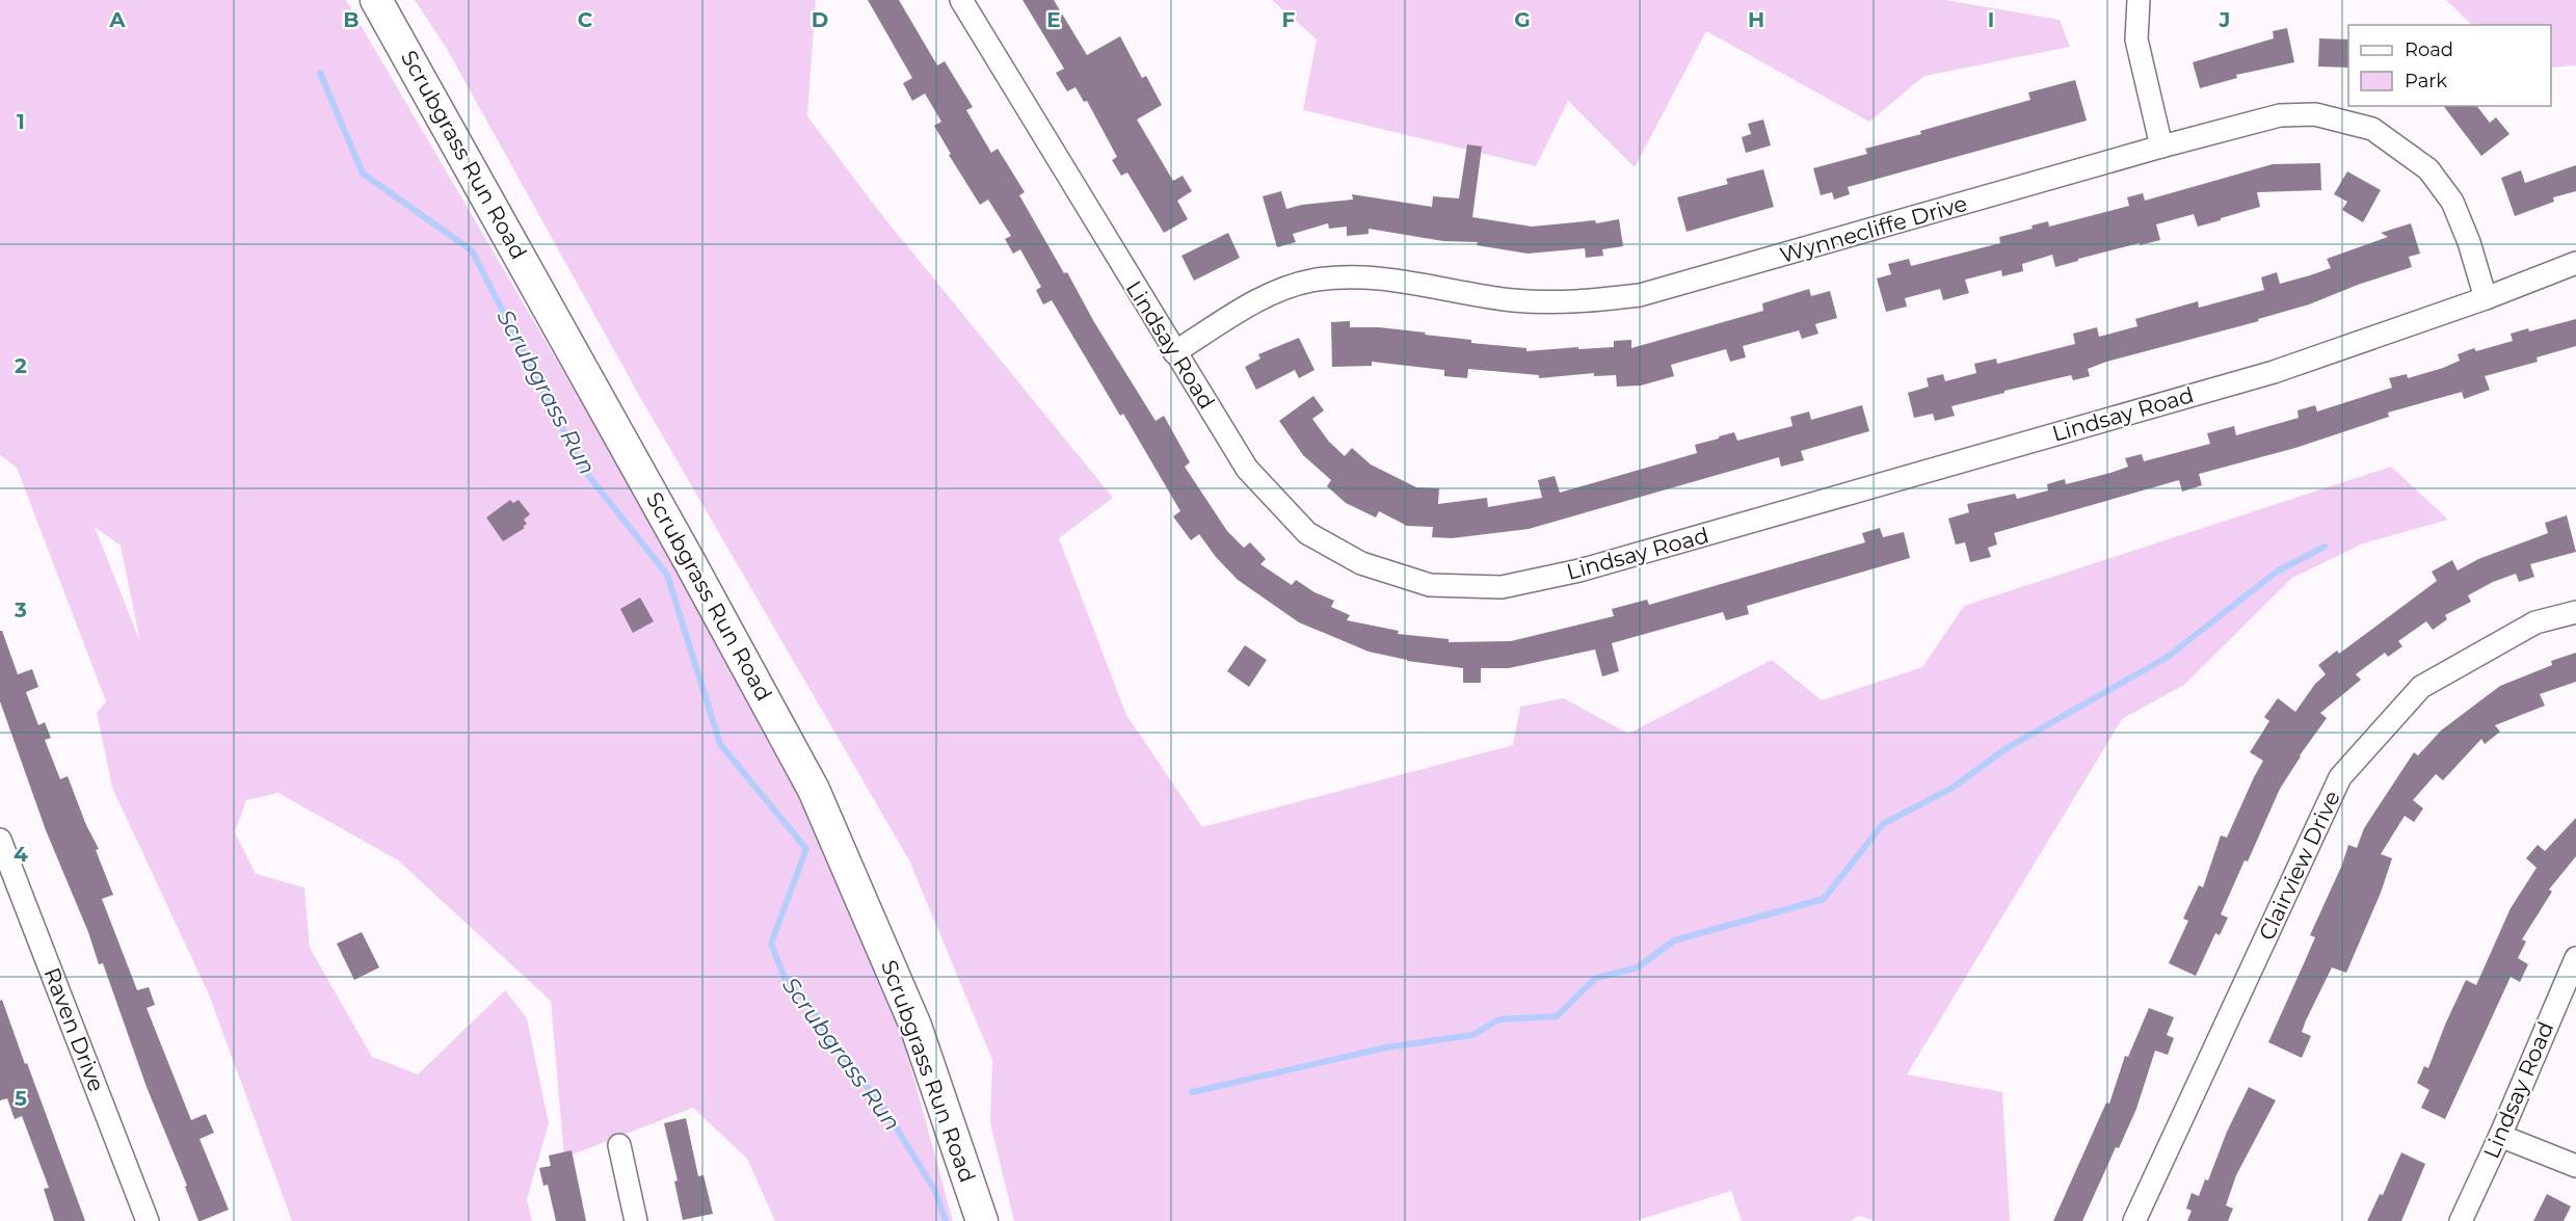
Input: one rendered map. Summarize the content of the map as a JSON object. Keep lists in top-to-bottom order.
{
  "streets": {
    "street": [
      "Scrubgrass Run Road",
      "Wynnecliffe Drive",
      "Lindsay Road",
      "Clairview Drive",
      "Raven Drive"
    ]
  },
  "crossings": [
    ["Wynnecliffe Drive", "Lindsay Road"]
  ],
  "water": ["Scrubgrass Run"],
  "legend": ["Road", "Park"],
  "grid": {
    "columns": [
      "A",
      "B",
      "C",
      "D",
      "E",
      "F",
      "G",
      "H",
      "I",
      "J"
    ],
    "rows": [
      "1",
      "2",
      "3",
      "4",
      "5"
    ]
  }
}
